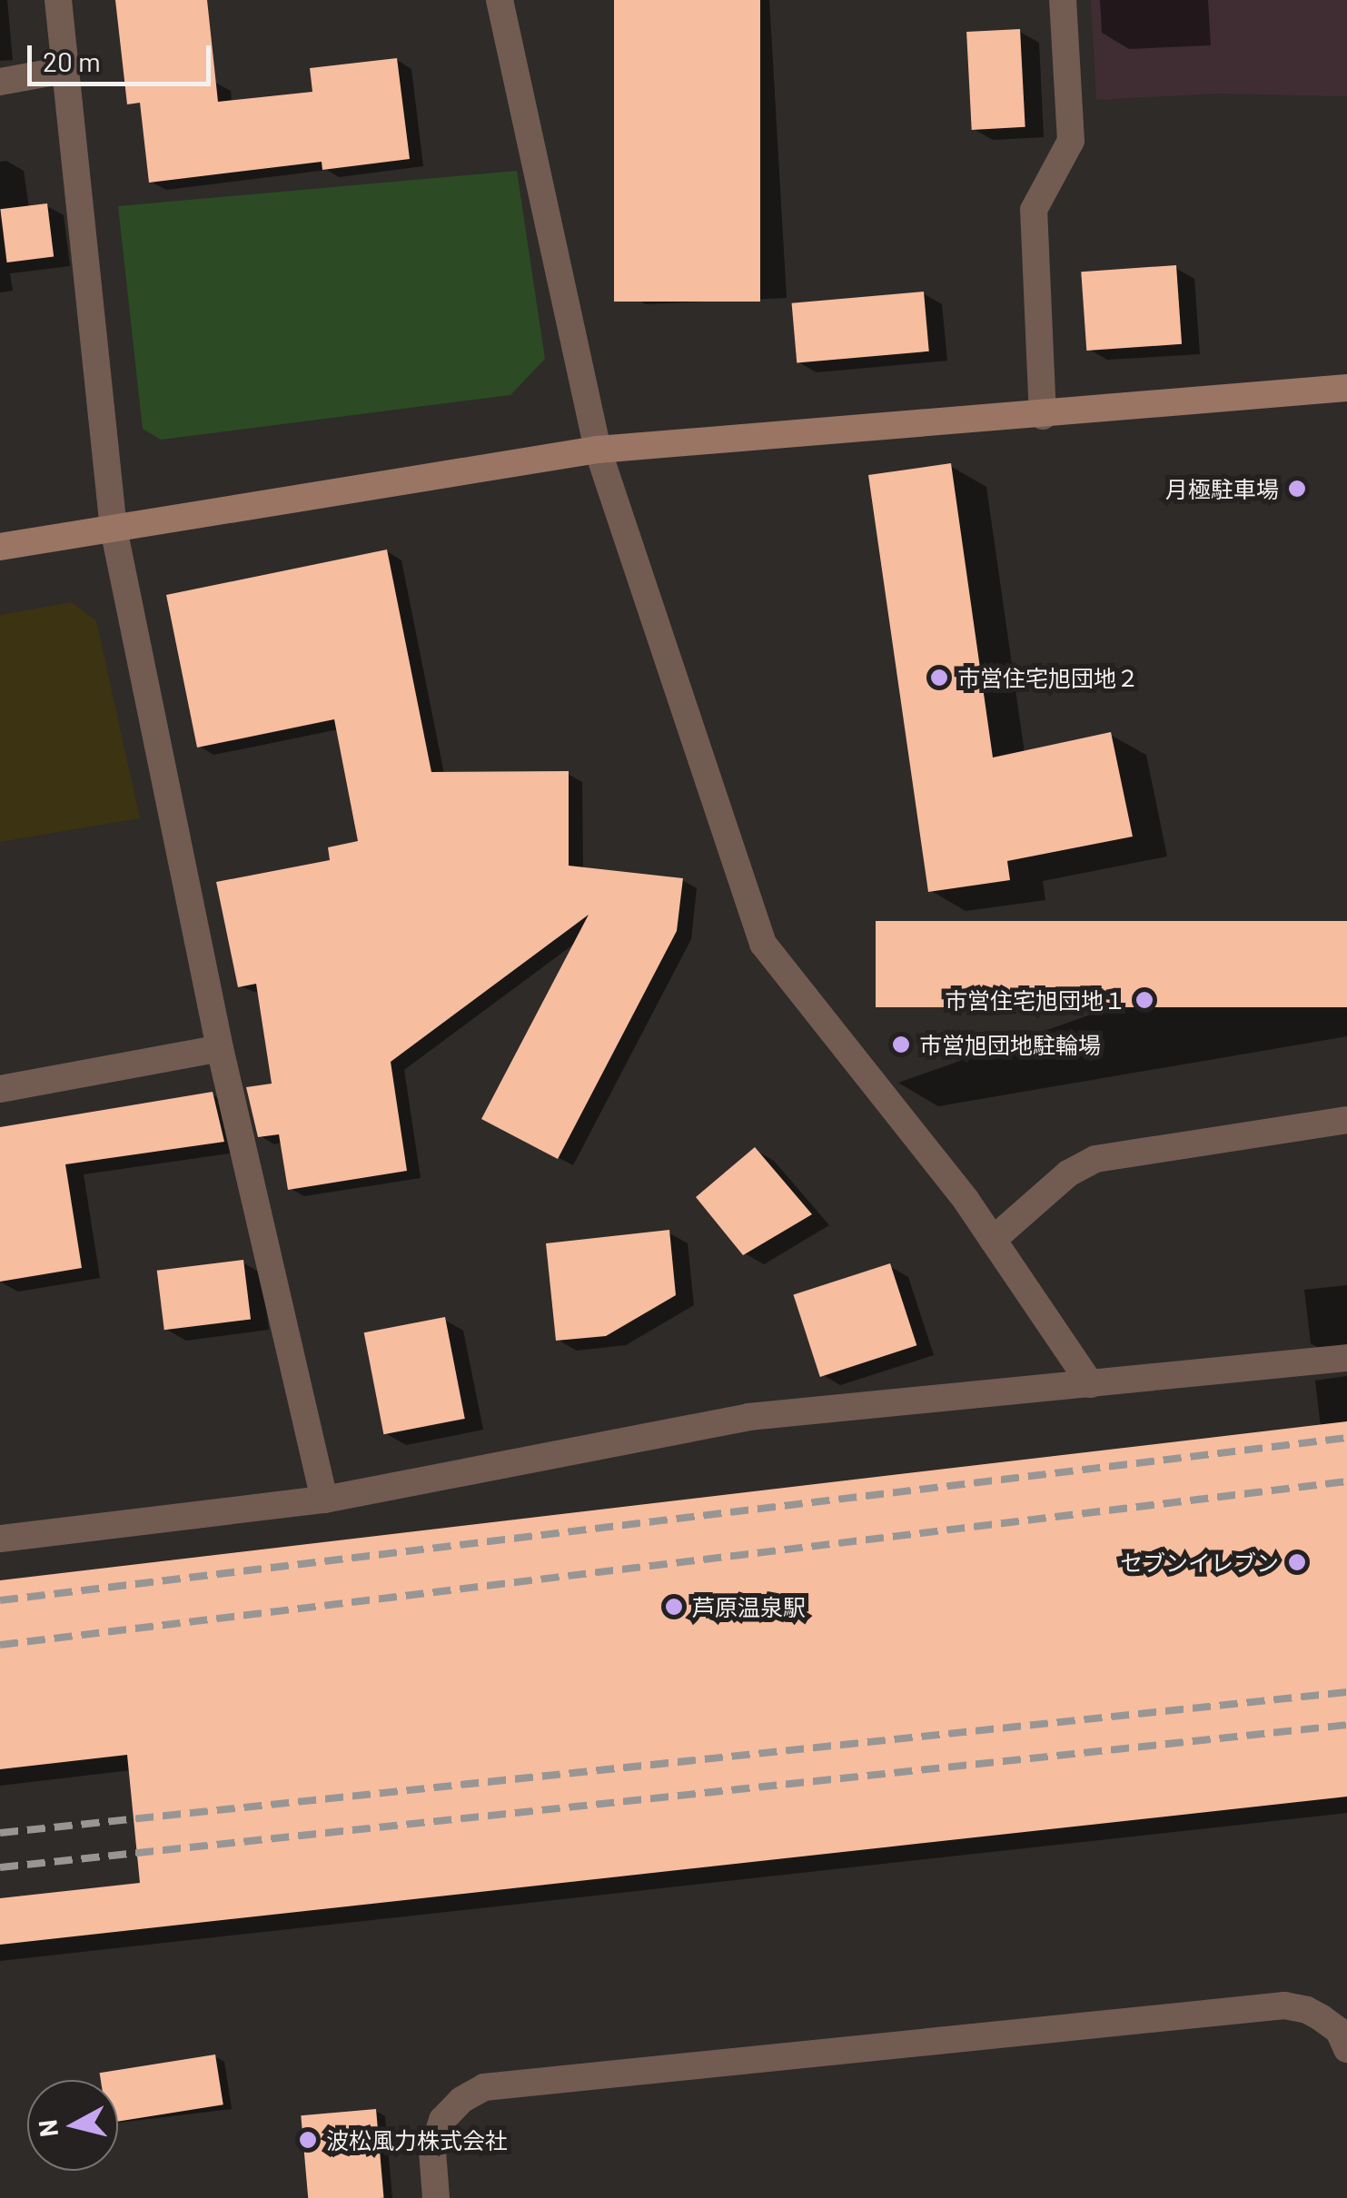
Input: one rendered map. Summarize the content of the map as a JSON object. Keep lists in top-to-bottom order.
{
  "places": [
    "月極駐車場",
    "市営住宅旭団地２",
    "市営住宅旭団地１",
    "市営旭団地駐輪場",
    "セブンイレブン",
    "芦原温泉駅",
    "波松風力株式会社"
  ],
  "scale_bar": "20 m",
  "north": "left"
}
